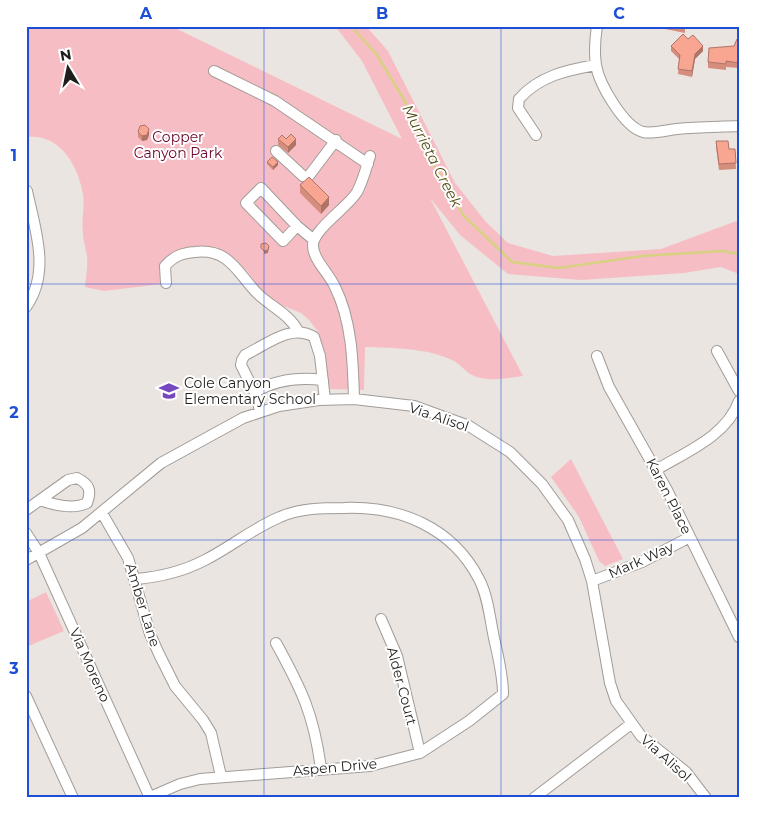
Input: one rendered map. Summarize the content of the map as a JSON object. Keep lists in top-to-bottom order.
{
  "streets": {
    "street": [
      "Via Alisol",
      "Karen Place",
      "Mark Way",
      "Amber Lane",
      "Via Moreno",
      "Alder Court",
      "Aspen Drive"
    ]
  },
  "crossings": [
    ["Via Alisol", "Mark Way"],
    ["Via Alisol", "Amber Lane"],
    ["Via Alisol", "Via Moreno"],
    ["Karen Place", "Mark Way"],
    ["Amber Lane", "Aspen Drive"],
    ["Via Moreno", "Aspen Drive"],
    ["Alder Court", "Aspen Drive"]
  ],
  "water": ["Murrieta Creek"],
  "parks": ["Copper Canyon Park"],
  "places": {
    "school or university": ["Cole Canyon Elementary School"]
  },
  "north": "top",
  "grid": {
    "columns": ["A", "B", "C"],
    "rows": ["1", "2", "3"]
  }
}
